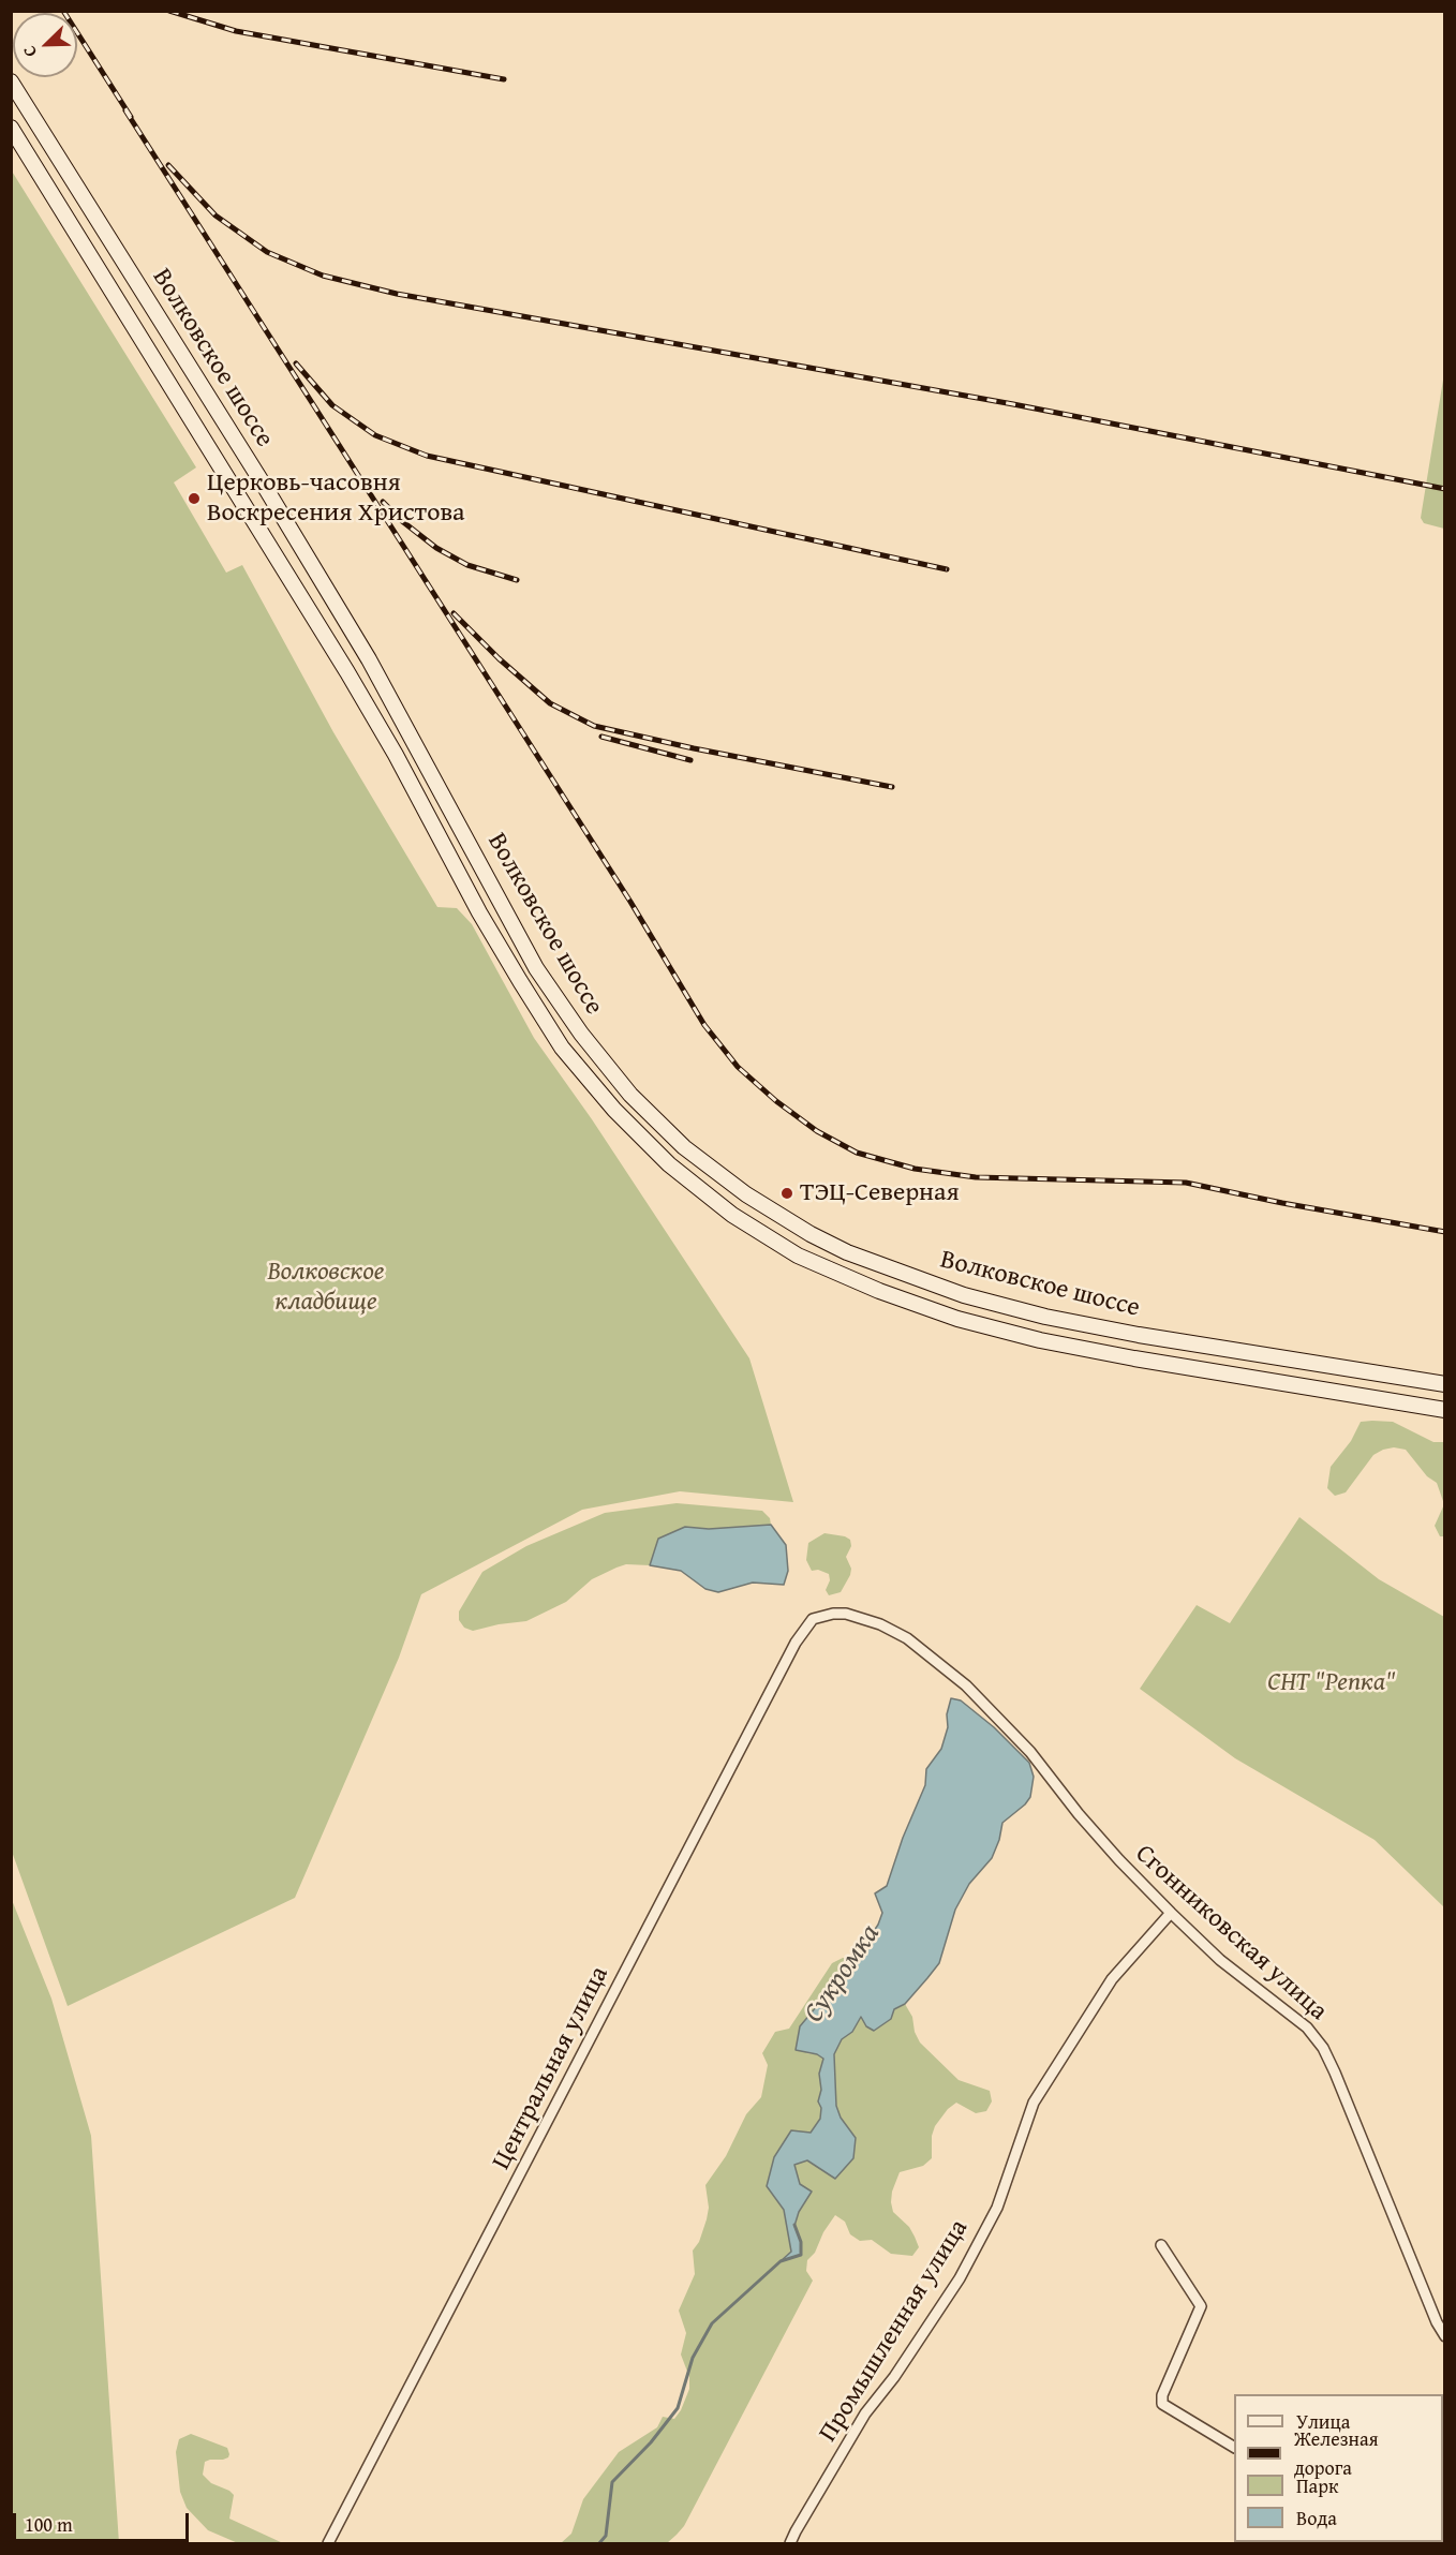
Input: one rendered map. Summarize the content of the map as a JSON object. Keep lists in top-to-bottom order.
{
  "streets": {
    "main road": ["Волковское шоссе"],
    "street": ["Сгонниковская улица", "Центральная улица", "Промышленная улица"]
  },
  "crossings": [
    ["Сгонниковская улица", "Центральная улица"],
    ["Сгонниковская улица", "Промышленная улица"]
  ],
  "water": ["Сукромка"],
  "parks": ["Волковское кладбище", "СНТ \"Репка\""],
  "places": ["Церковь-часовня Воскресения Христова", "ТЭЦ-Северная"],
  "legend": [
    "Улица",
    "Железная дорога",
    "Парк",
    "Вода"
  ],
  "scale_bar": "100 m",
  "north": "bottom left"
}
